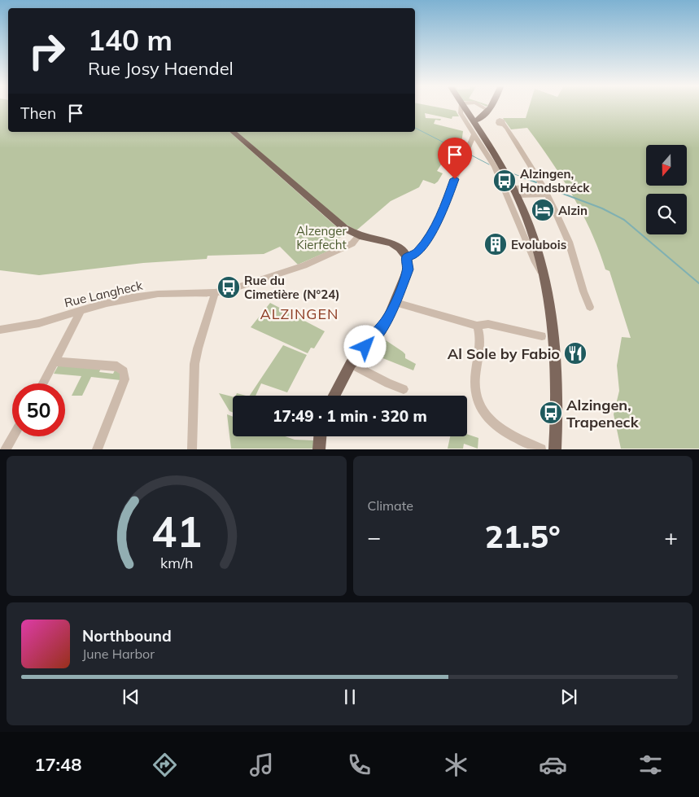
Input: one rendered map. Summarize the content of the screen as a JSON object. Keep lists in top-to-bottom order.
{
  "streets": {
    "street": ["Rue Langheck"]
  },
  "districts": ["ALZINGEN"],
  "parks": ["Alzenger Kierfecht"],
  "places": {
    "bus stop": ["Alzingen, Hondsbréck", "Rue du Cimetière (N°24)", "Alzingen, Trapeneck"],
    "hotel": ["Alzin"],
    "building": ["Evolubois"],
    "restaurant": ["Al Sole by Fabio"]
  },
  "north": "bottom",
  "page": {
    "turn": ["140 m", "Rue Josy Haendel"],
    "then": "Then",
    "limit": "50",
    "trip": "17:49 · 1 min · 320 m",
    "tile": "Climate",
    "heat": ["−", "21.5°", "+"],
    "song": ["Northbound", "June Harbor"],
    "tabs": "17:48",
    "gauge": ["41", "km/h"]
  }
}
